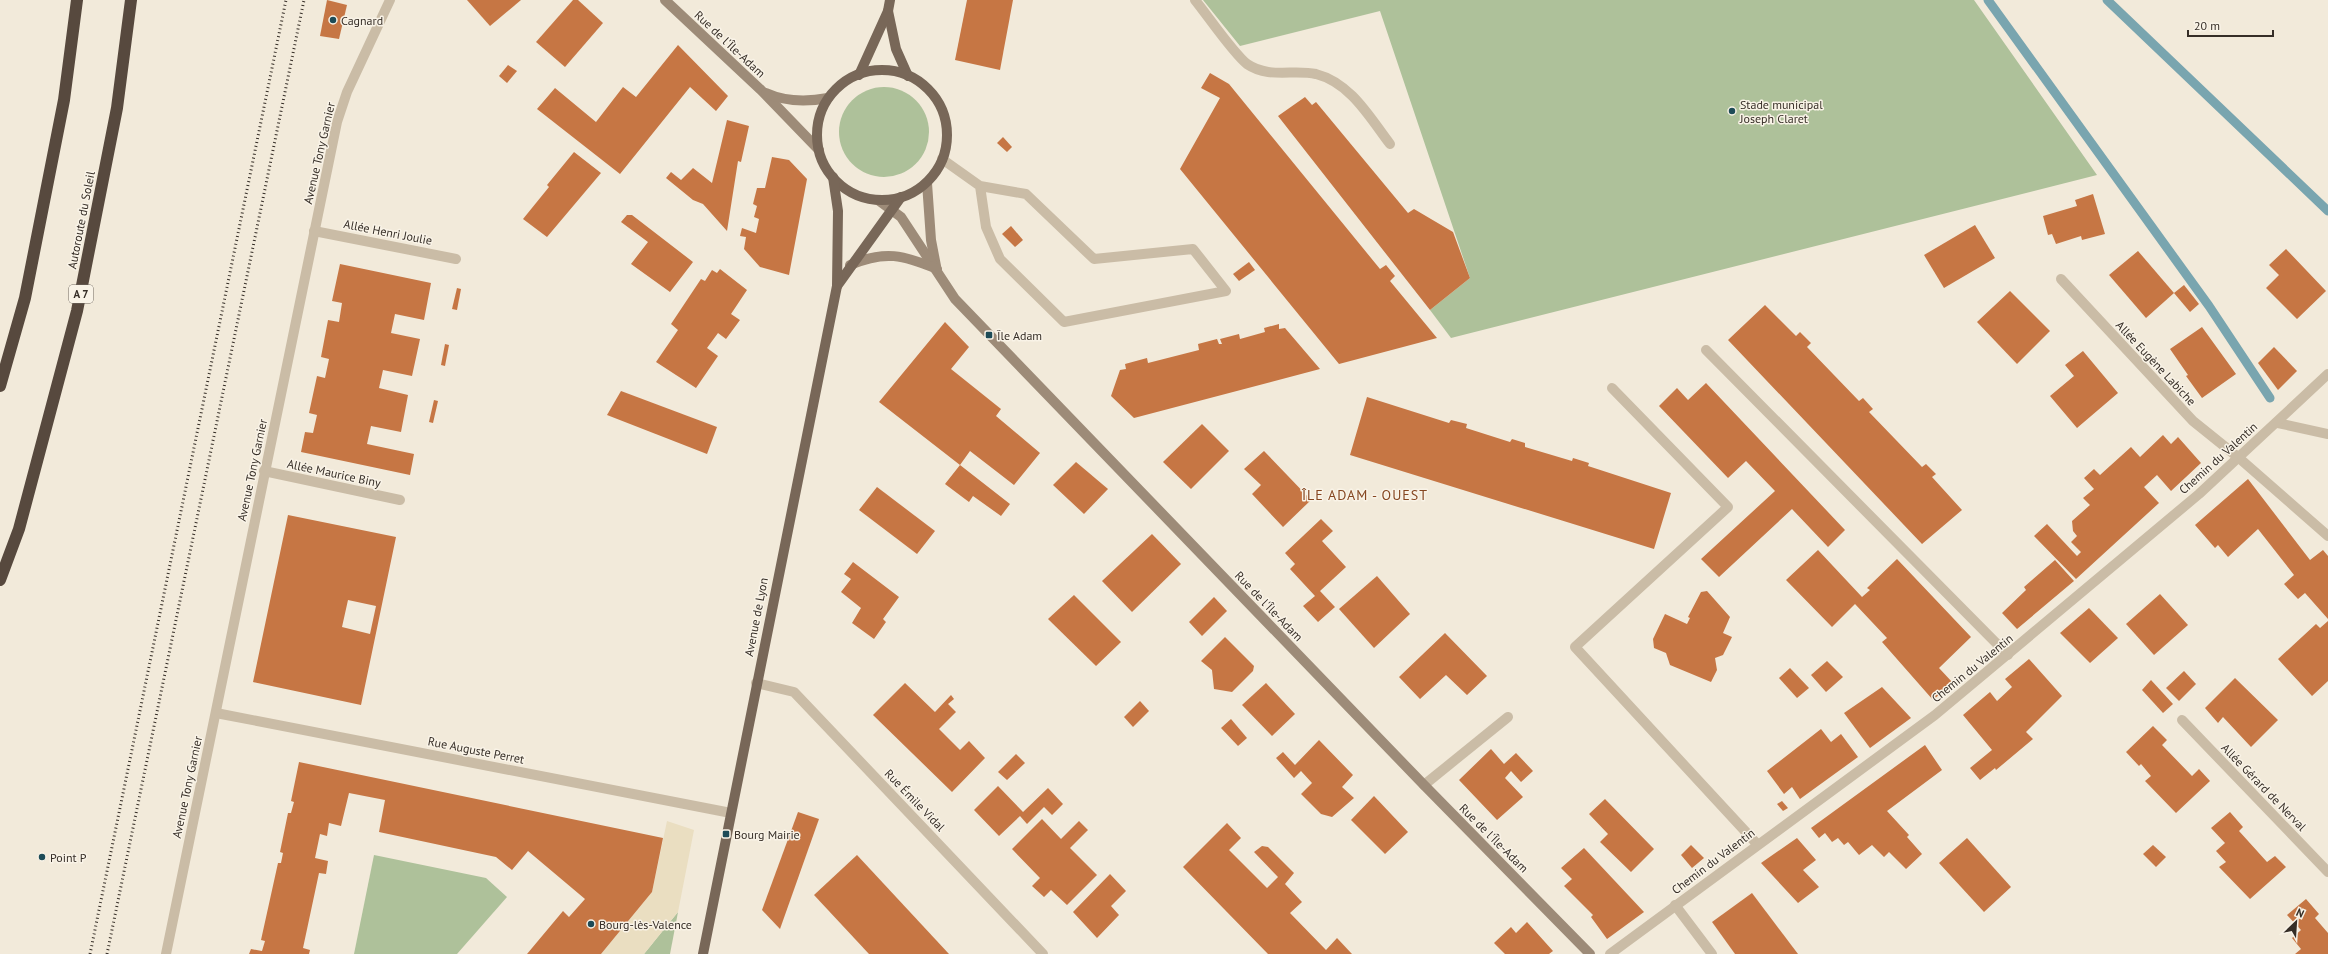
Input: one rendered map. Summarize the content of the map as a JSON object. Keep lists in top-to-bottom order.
{
  "streets": {
    "highway": ["Autoroute du Soleil", "A 7"],
    "main road": ["Avenue de Lyon"],
    "street": [
      "Rue de l'Île-Adam",
      "Avenue Tony Garnier",
      "Allée Henri Joulie",
      "Allée Eugène Labiche",
      "Chemin du Valentin",
      "Allée Maurice Biny",
      "Rue Auguste Perret",
      "Allée Gérard de Nerval",
      "Rue Émile Vidal"
    ]
  },
  "crossings": [
    ["Avenue Tony Garnier", "Allée Henri Joulie"],
    ["Avenue Tony Garnier", "Allée Maurice Biny"],
    ["Avenue Tony Garnier", "Rue Auguste Perret"],
    ["Allée Eugène Labiche", "Chemin du Valentin"],
    ["Avenue de Lyon", "Rue Auguste Perret"],
    ["Avenue de Lyon", "Rue Émile Vidal"]
  ],
  "districts": ["ÎLE ADAM - OUEST"],
  "places": {
    "other": [
      "Cagnard",
      "Stade municipal Joseph Claret",
      "Point P",
      "Bourg-lès-Valence"
    ],
    "transit": ["Île Adam", "Bourg Mairie"]
  },
  "scale_bar": "20 m",
  "north": "top right"
}
